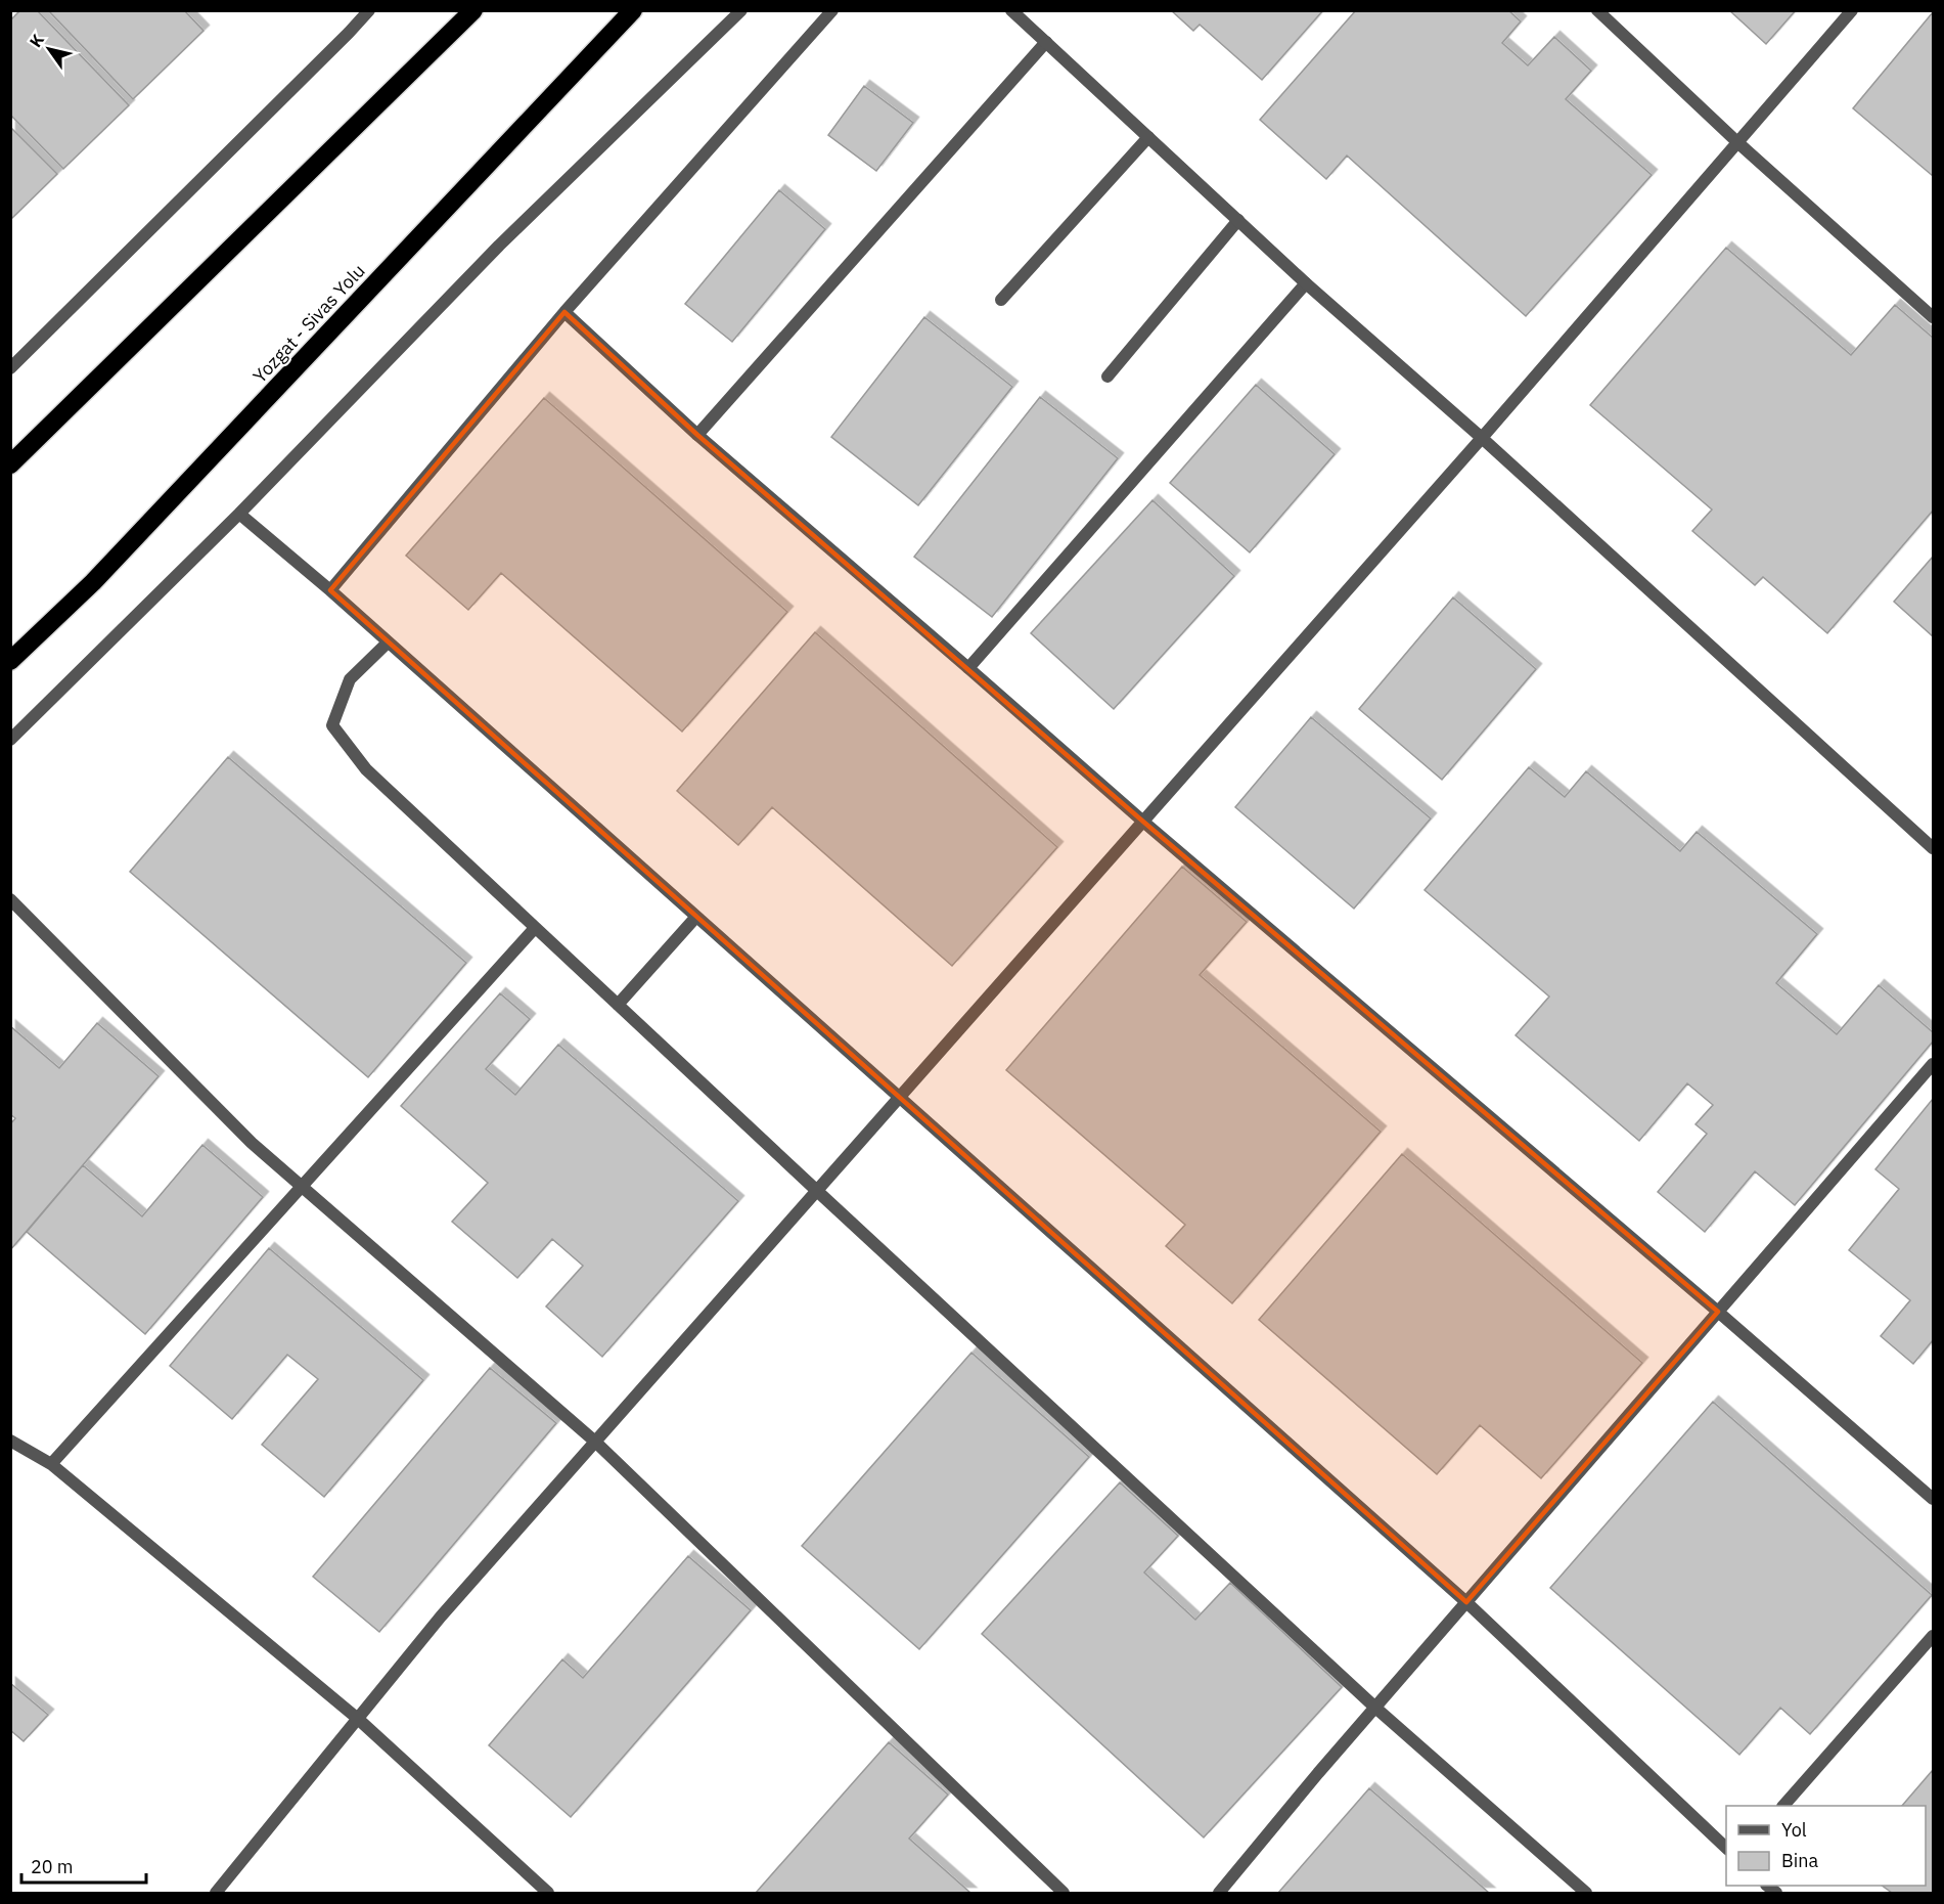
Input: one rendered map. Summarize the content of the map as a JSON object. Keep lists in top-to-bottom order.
{
  "streets": {
    "highway": ["Yozgat - Sivas Yolu"]
  },
  "legend": ["Yol", "Bina"],
  "scale_bar": "20 m",
  "north": "top left"
}
